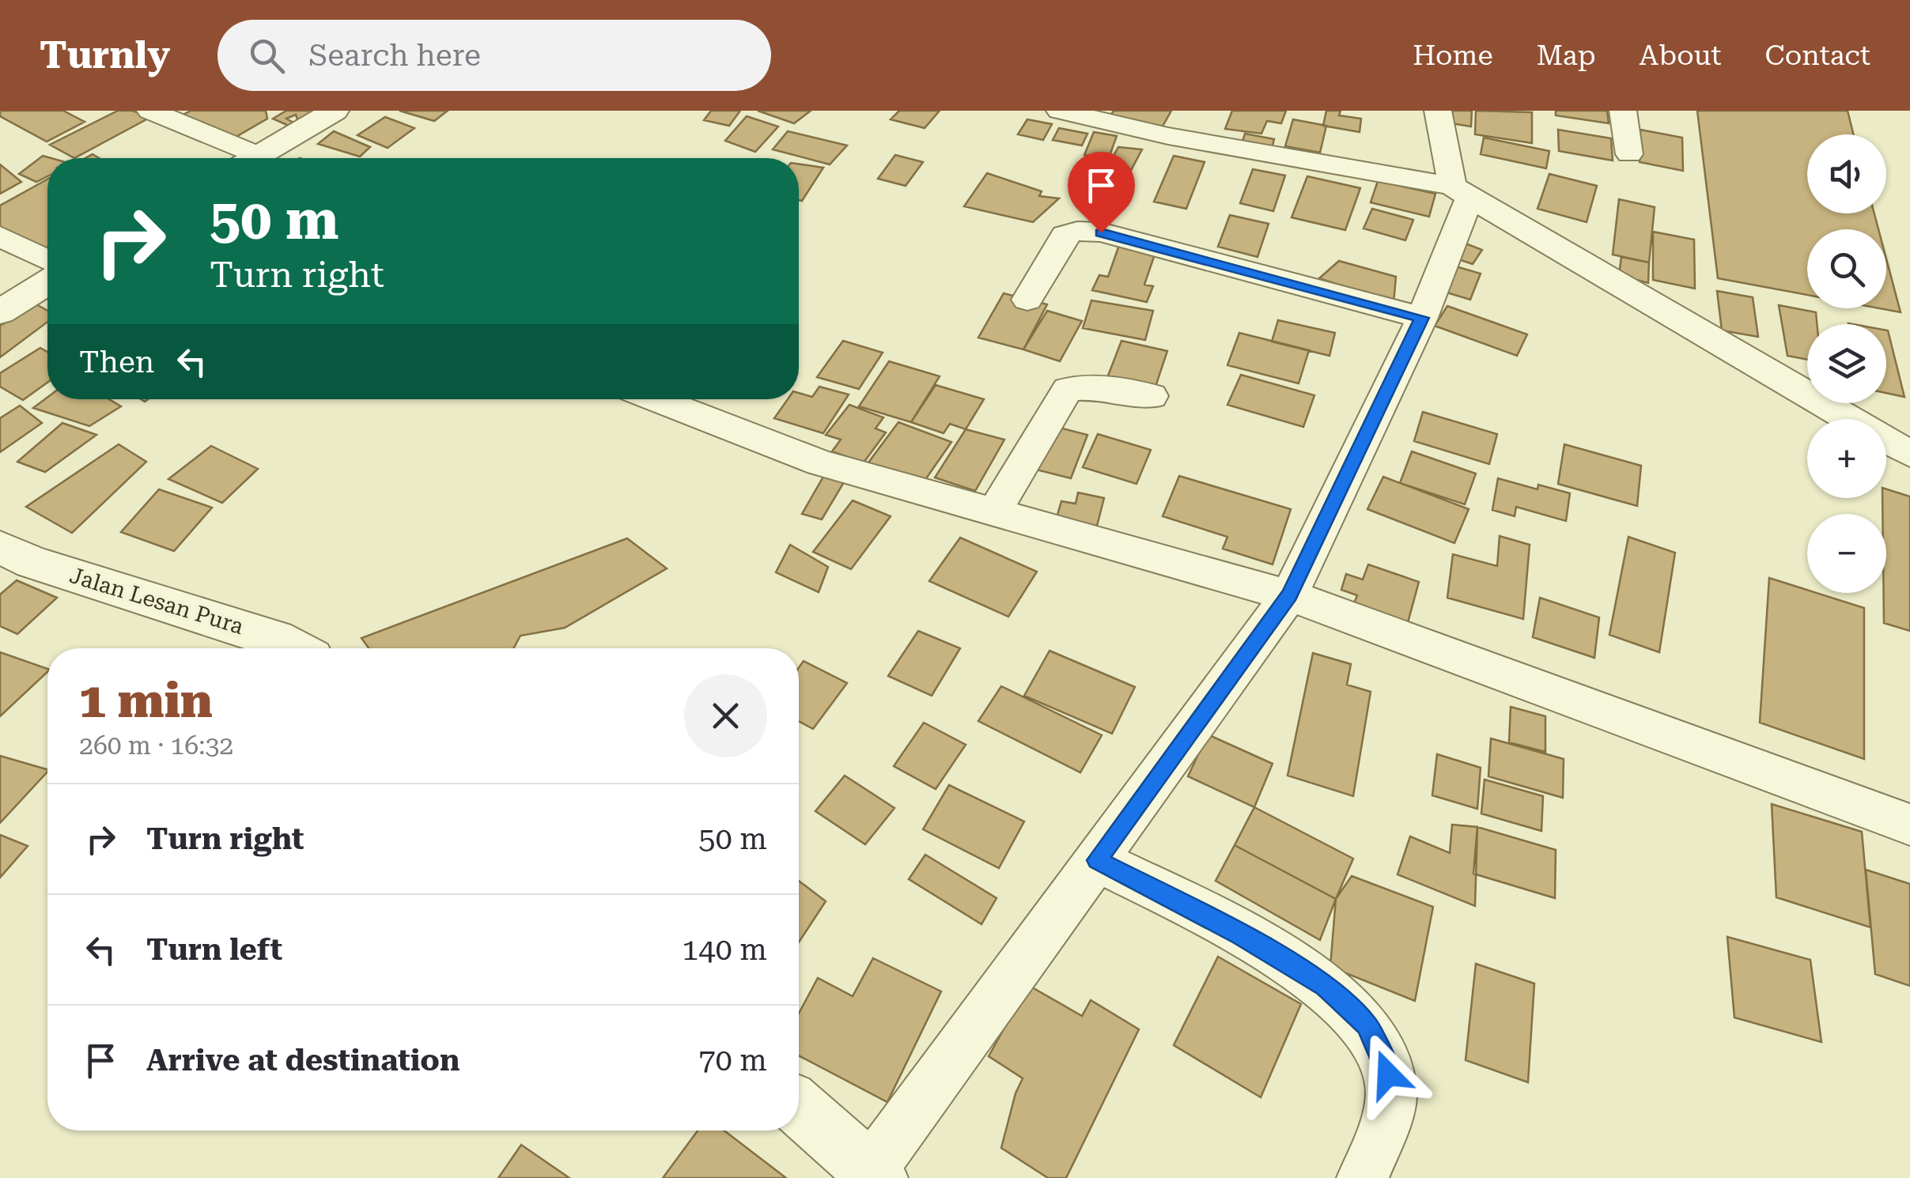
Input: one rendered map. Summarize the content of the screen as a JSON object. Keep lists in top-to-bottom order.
{
  "streets": {
    "street": ["Jalan Lesan Pura"]
  },
  "page": {
    "header": "Turnly",
    "search": "Search here",
    "nav": [
      "Home",
      "Map",
      "About",
      "Contact"
    ],
    "map_buttons": ["+", "−"],
    "turn": ["50 m", "Turn right"],
    "then": "Then",
    "heading": ["1 min", "260 m · 16:32"],
    "list": [
      {
        "name": "Turn right",
        "value": "50 m"
      },
      {
        "name": "Turn left",
        "value": "140 m"
      },
      {
        "name": "Arrive at destination",
        "value": "70 m"
      }
    ]
  }
}
